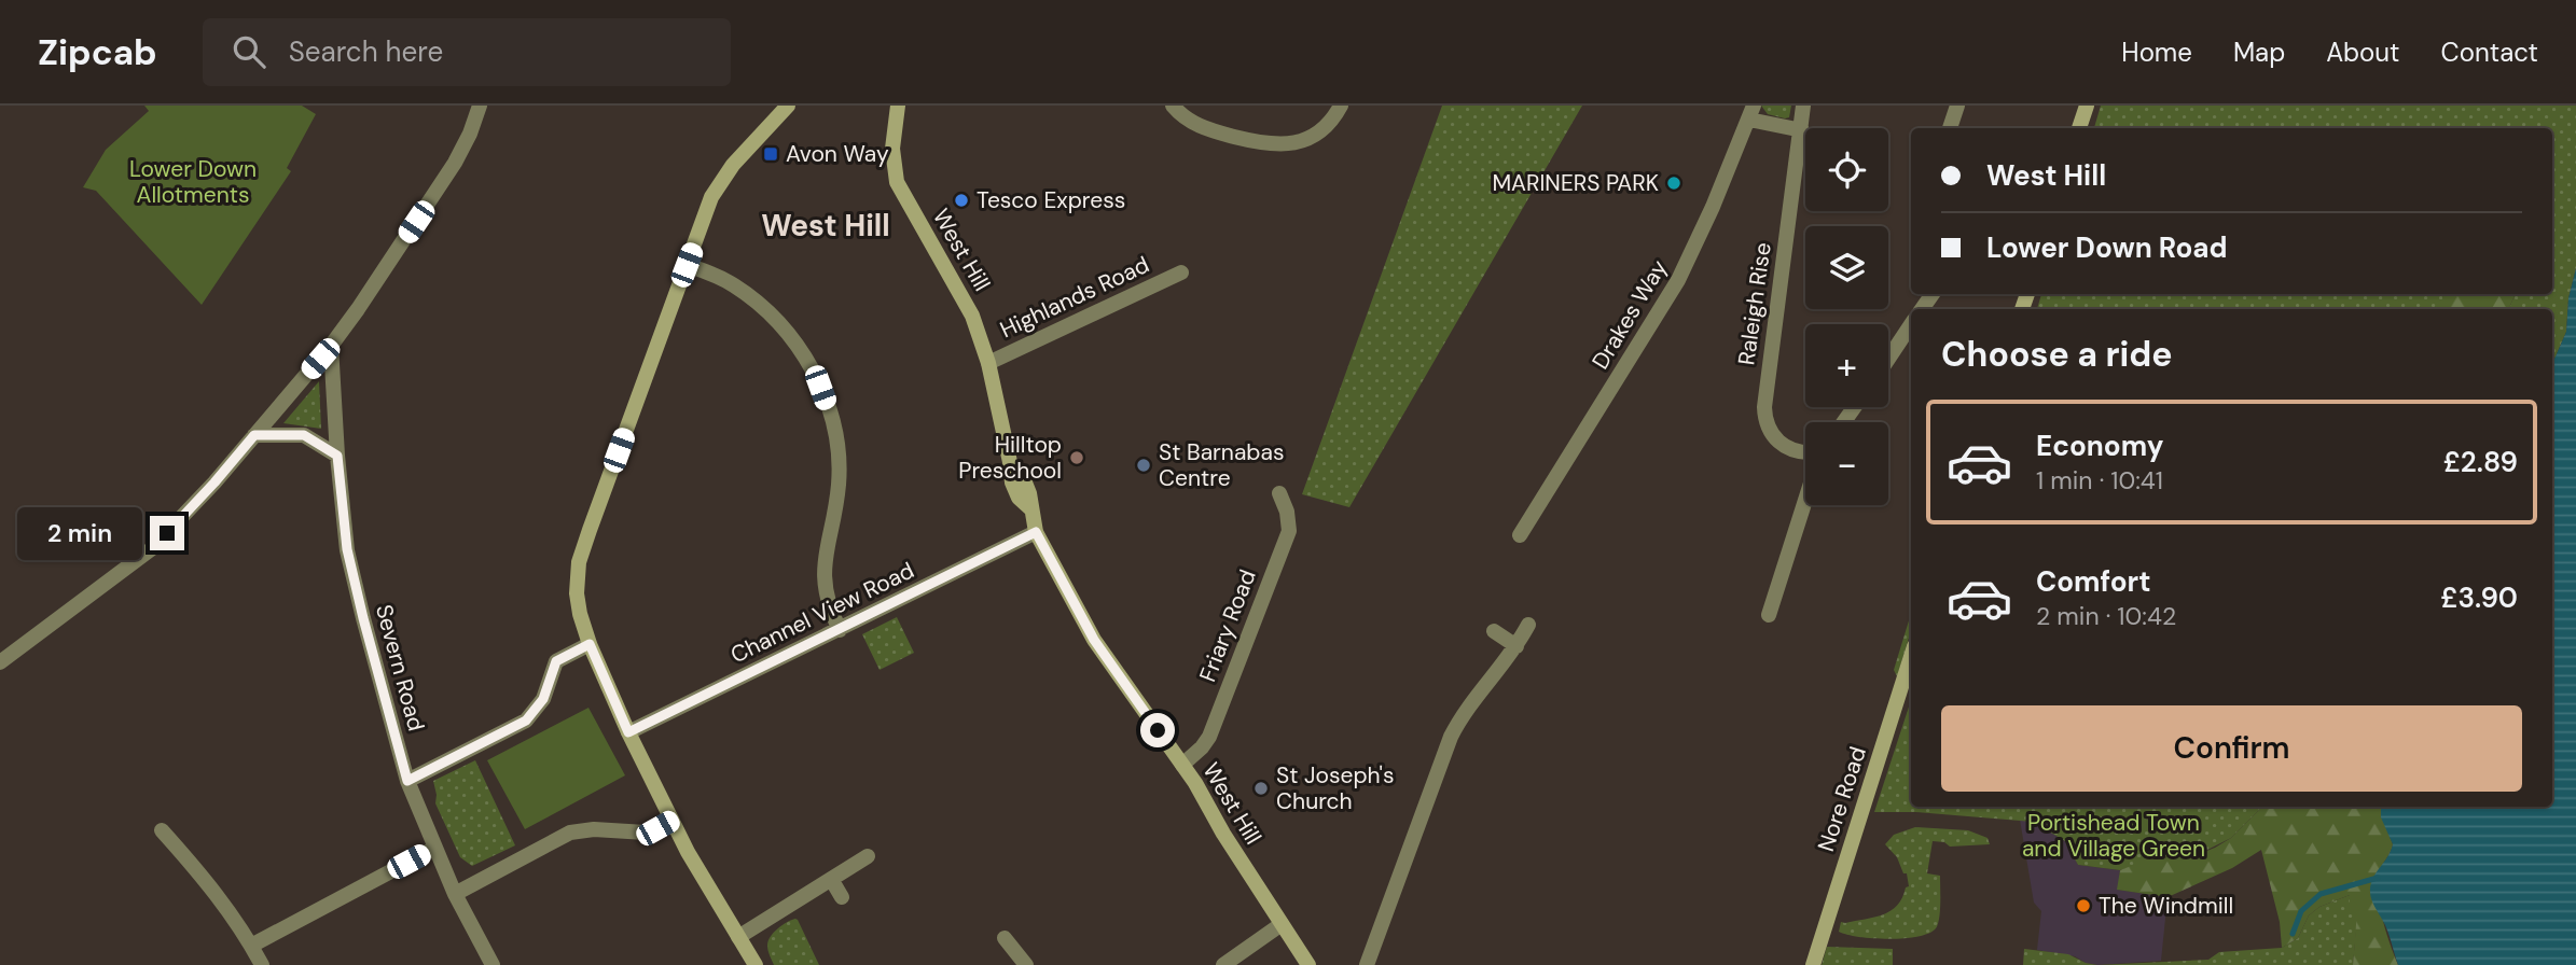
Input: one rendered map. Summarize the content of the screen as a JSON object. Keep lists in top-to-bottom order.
{
  "streets": {
    "street": [
      "West Hill",
      "Highlands Road",
      "Raleigh Rise",
      "Drakes Way",
      "Channel View Road",
      "Friary Road",
      "Severn Road",
      "Nore Road"
    ]
  },
  "crossings": [
    ["West Hill", "Highlands Road"],
    ["West Hill", "Channel View Road"],
    ["West Hill", "Friary Road"]
  ],
  "districts": ["West Hill"],
  "parks": ["Lower Down Allotments", "Portishead Town and Village Green"],
  "places": {
    "transit": ["Avon Way"],
    "other": [
      "MARINERS PARK",
      "Tesco Express",
      "Hilltop Preschool",
      "St Barnabas Centre",
      "St Joseph's Church",
      "The Windmill"
    ]
  },
  "page": {
    "header": "Zipcab",
    "search": "Search here",
    "nav": [
      "Home",
      "Map",
      "About",
      "Contact"
    ],
    "map_buttons": ["+", "−"],
    "banner": ["West Hill", "Lower Down Road"],
    "heading": "Choose a ride",
    "list": [
      {
        "name": "Economy",
        "note": "1 min · 10:41",
        "value": "£2.89"
      },
      {
        "name": "Comfort",
        "note": "2 min · 10:42",
        "value": "£3.90"
      }
    ],
    "bubble": "2 min",
    "buttons": "Confirm"
  }
}
